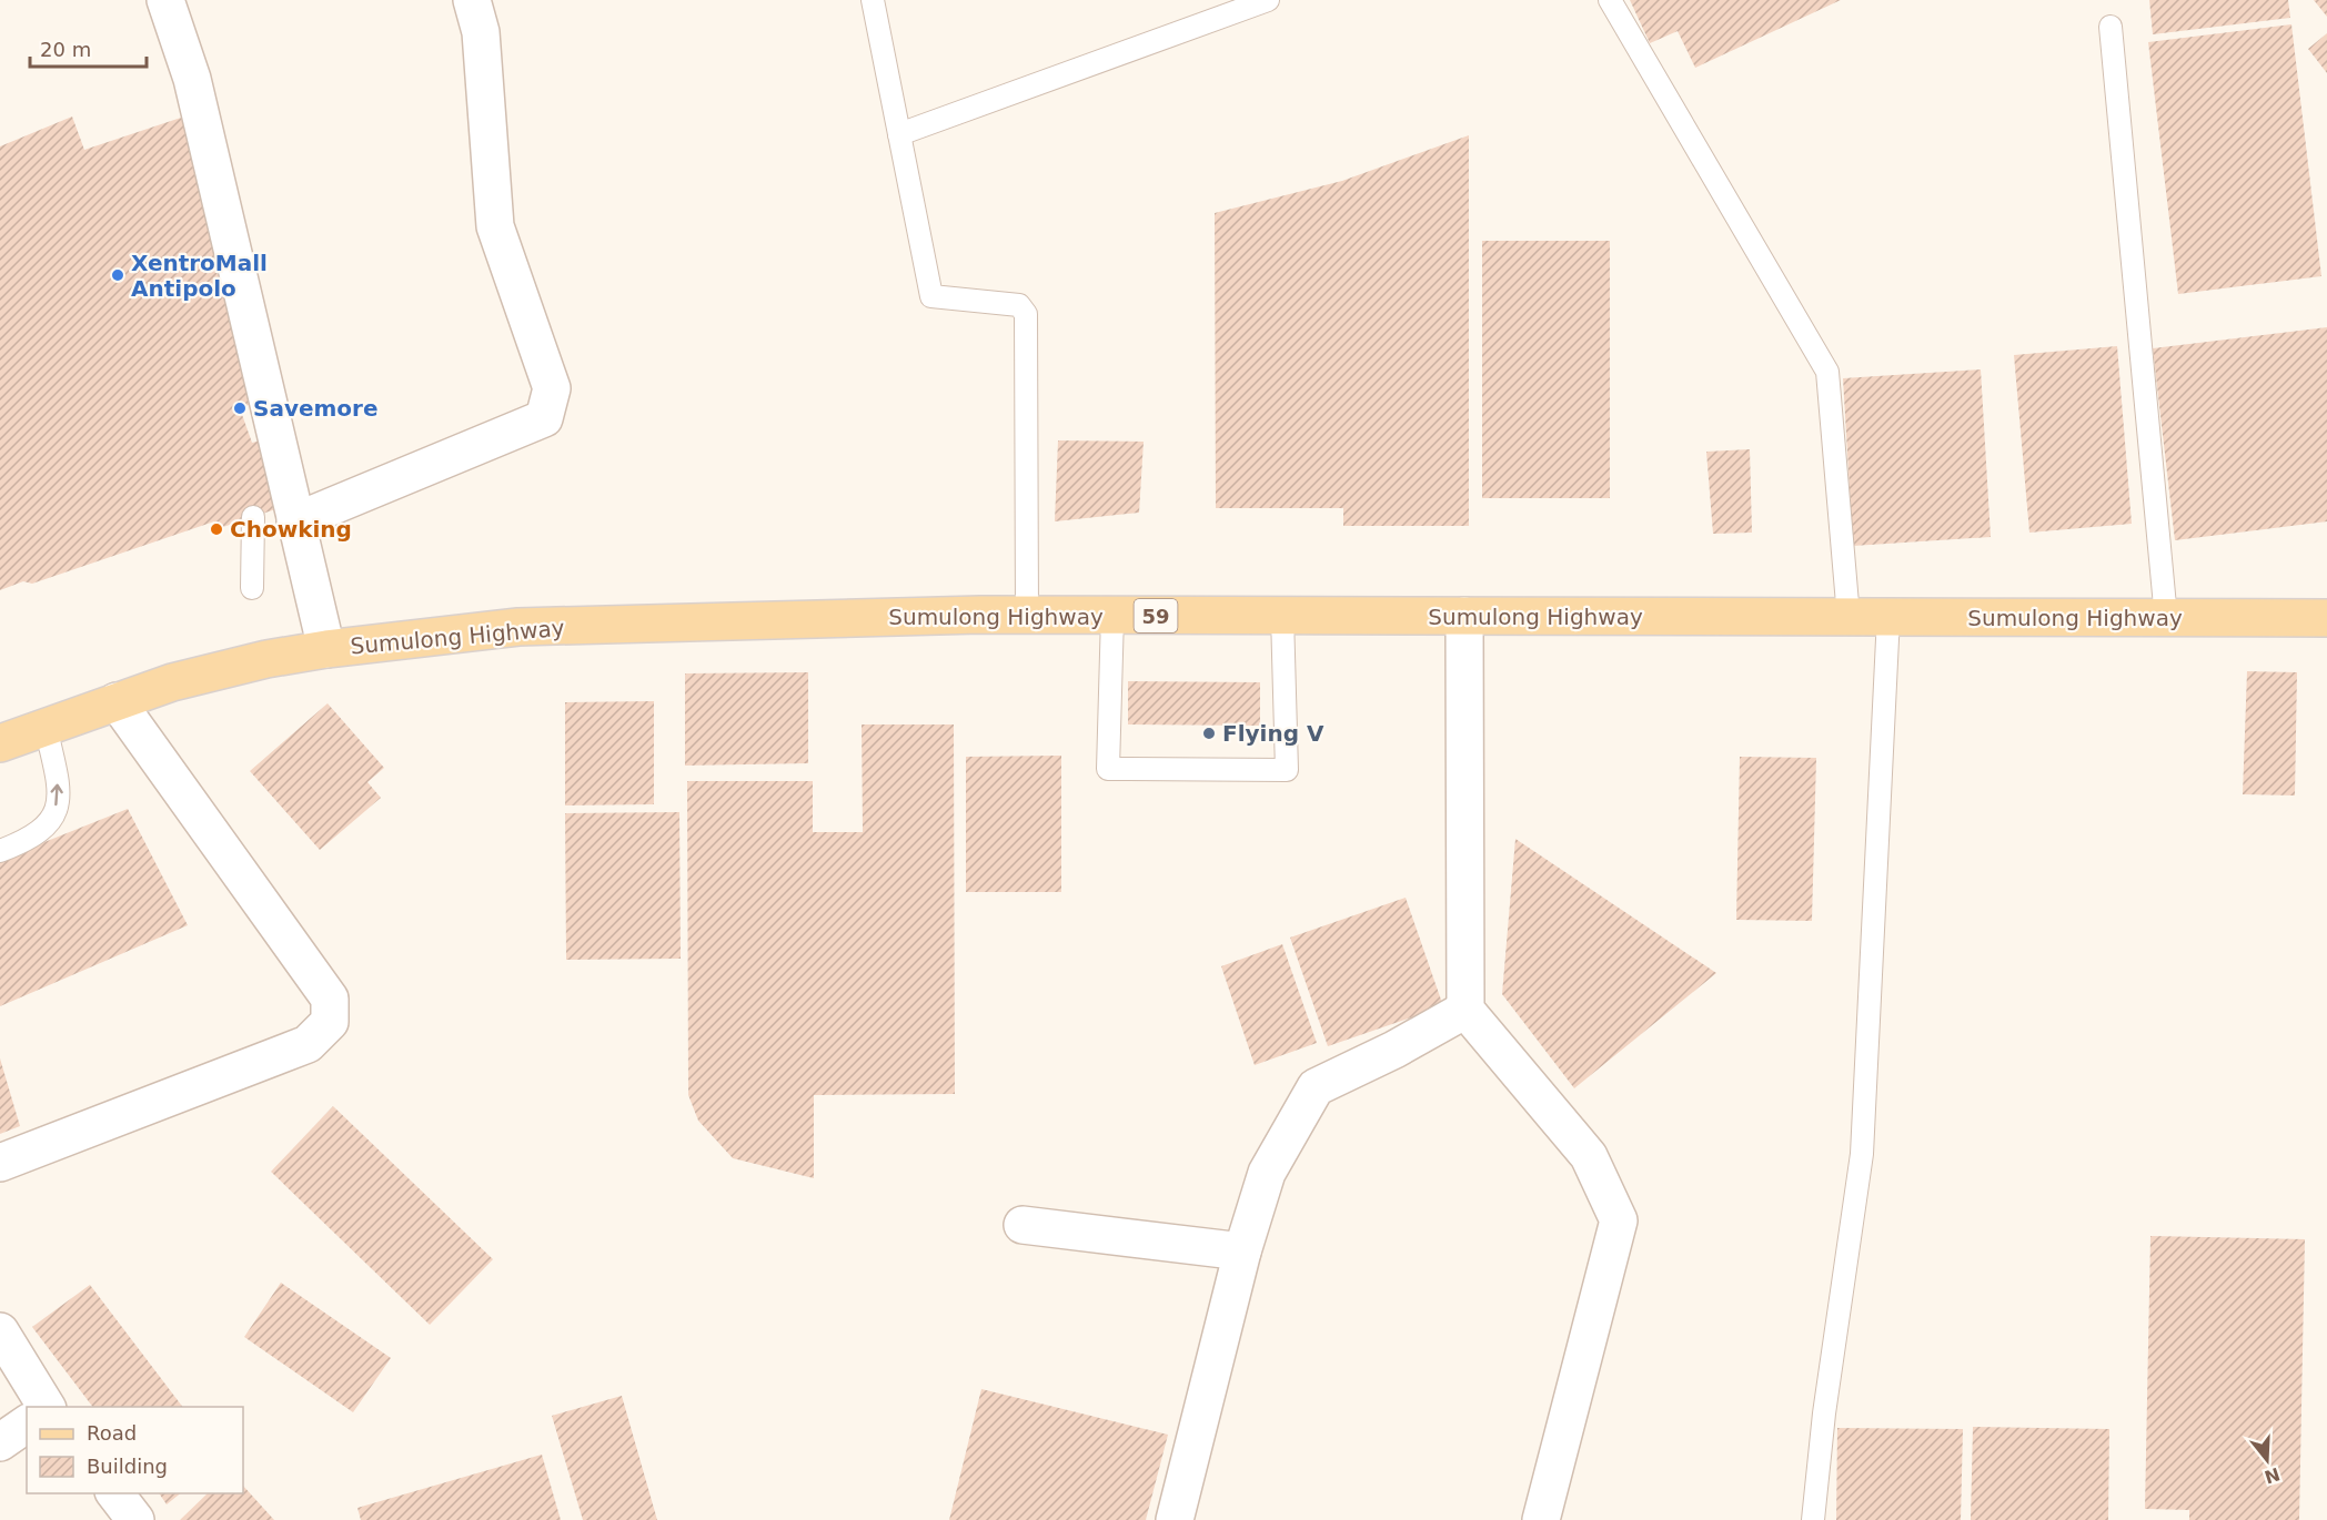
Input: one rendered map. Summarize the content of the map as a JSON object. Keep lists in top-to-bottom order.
{
  "streets": {
    "main road": ["59", "Sumulong Highway"]
  },
  "places": [
    "XentroMall Antipolo",
    "Savemore",
    "Chowking",
    "Flying V"
  ],
  "legend": ["Road", "Building"],
  "scale_bar": "20 m",
  "north": "bottom"
}
